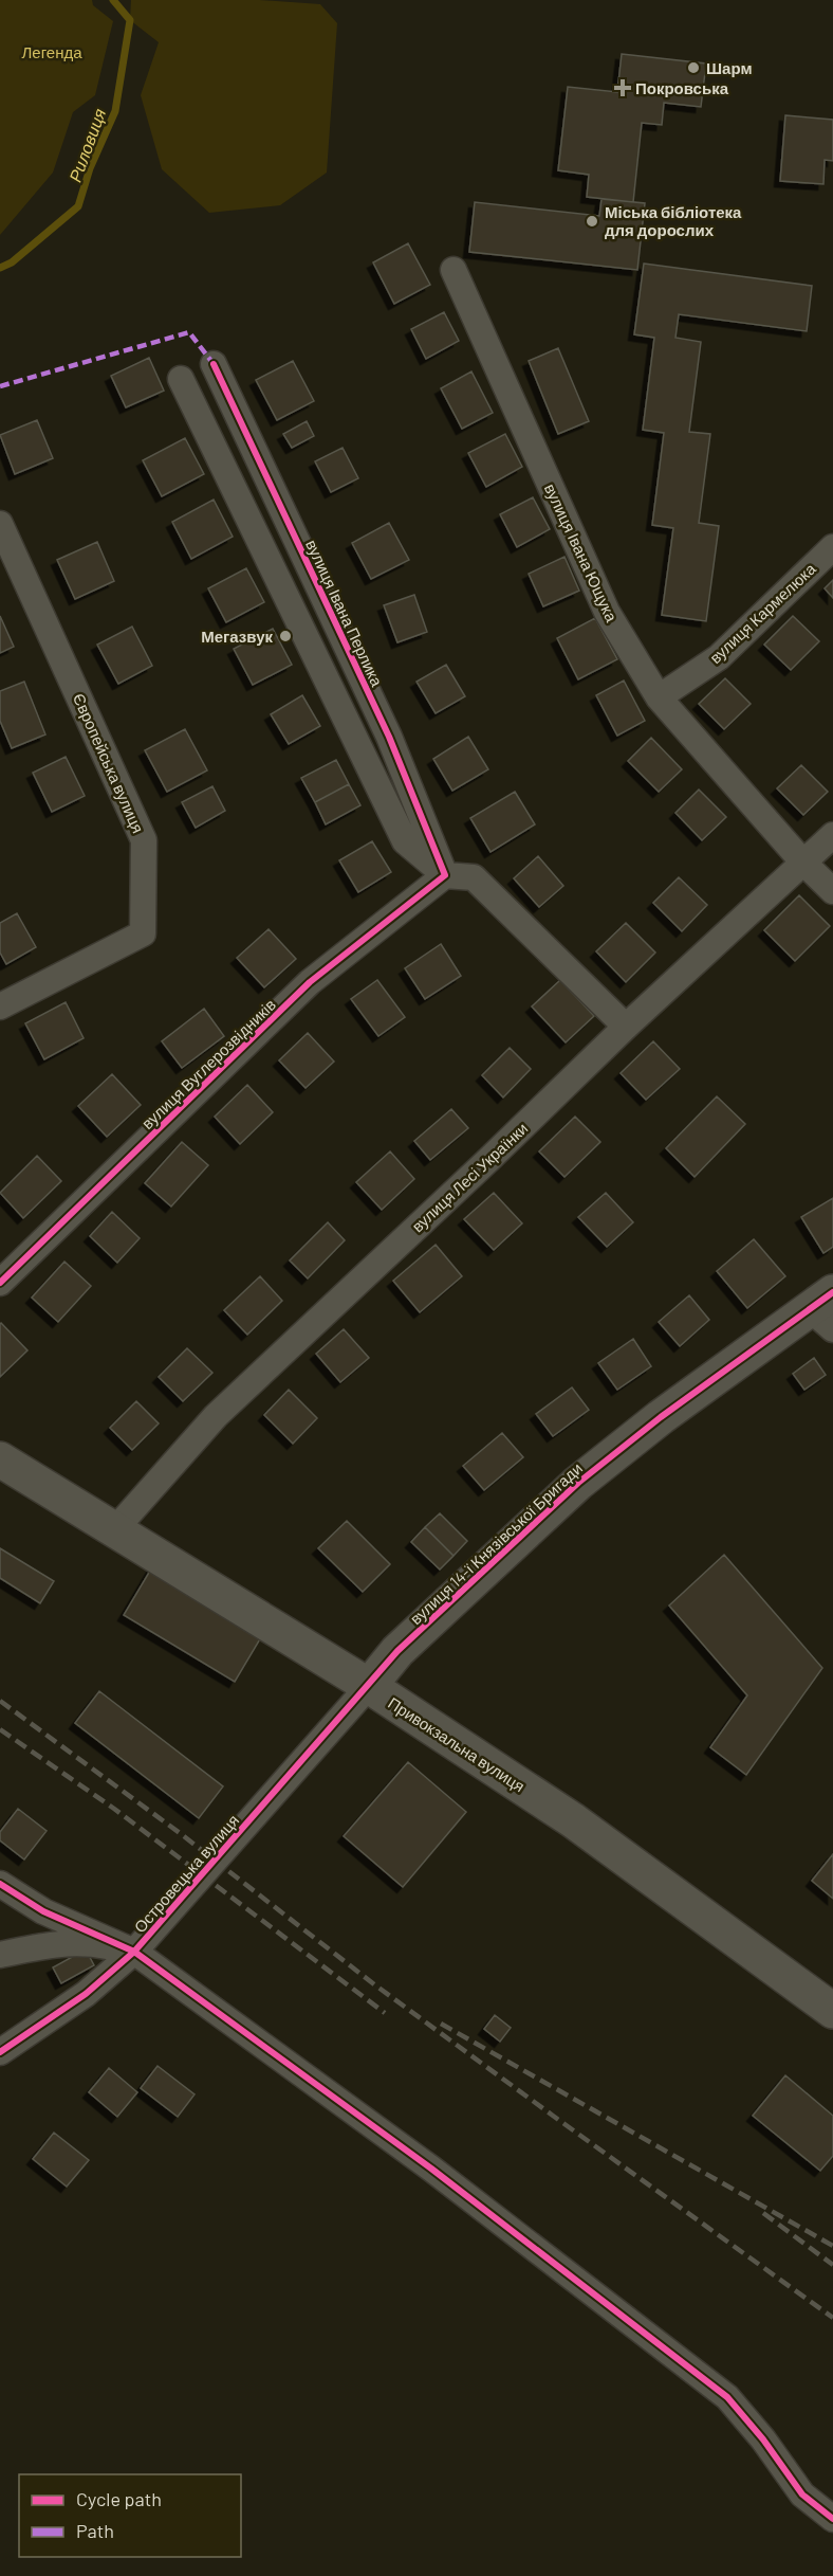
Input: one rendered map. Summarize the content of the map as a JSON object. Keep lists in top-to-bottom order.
{
  "streets": {
    "street": [
      "вулиця Івана Ющука",
      "вулиця Івана Перлика",
      "вулиця Кармелюка",
      "Європейська вулиця",
      "вулиця Вуглерозвідників",
      "вулиця Лесі Українки",
      "вулиця 14-ї Князівської Бригади",
      "Привокзальна вулиця",
      "Островецька вулиця"
    ]
  },
  "crossings": [
    ["вулиця Івана Ющука", "вулиця Кармелюка"],
    ["вулиця Івана Ющука", "вулиця Лесі Українки"],
    ["вулиця Івана Перлика", "вулиця Вуглерозвідників"],
    ["вулиця Лесі Українки", "Привокзальна вулиця"],
    ["вулиця 14-ї Князівської Бригади", "Привокзальна вулиця"],
    ["вулиця 14-ї Князівської Бригади", "Островецька вулиця"],
    ["Привокзальна вулиця", "Островецька вулиця"]
  ],
  "water": ["Риловиця"],
  "parks": ["Легенда"],
  "places": {
    "other": ["Шарм", "Міська бібліотека для дорослих", "Мегазвук"],
    "health": ["Покровська"]
  },
  "legend": ["Cycle path", "Path"]
}
